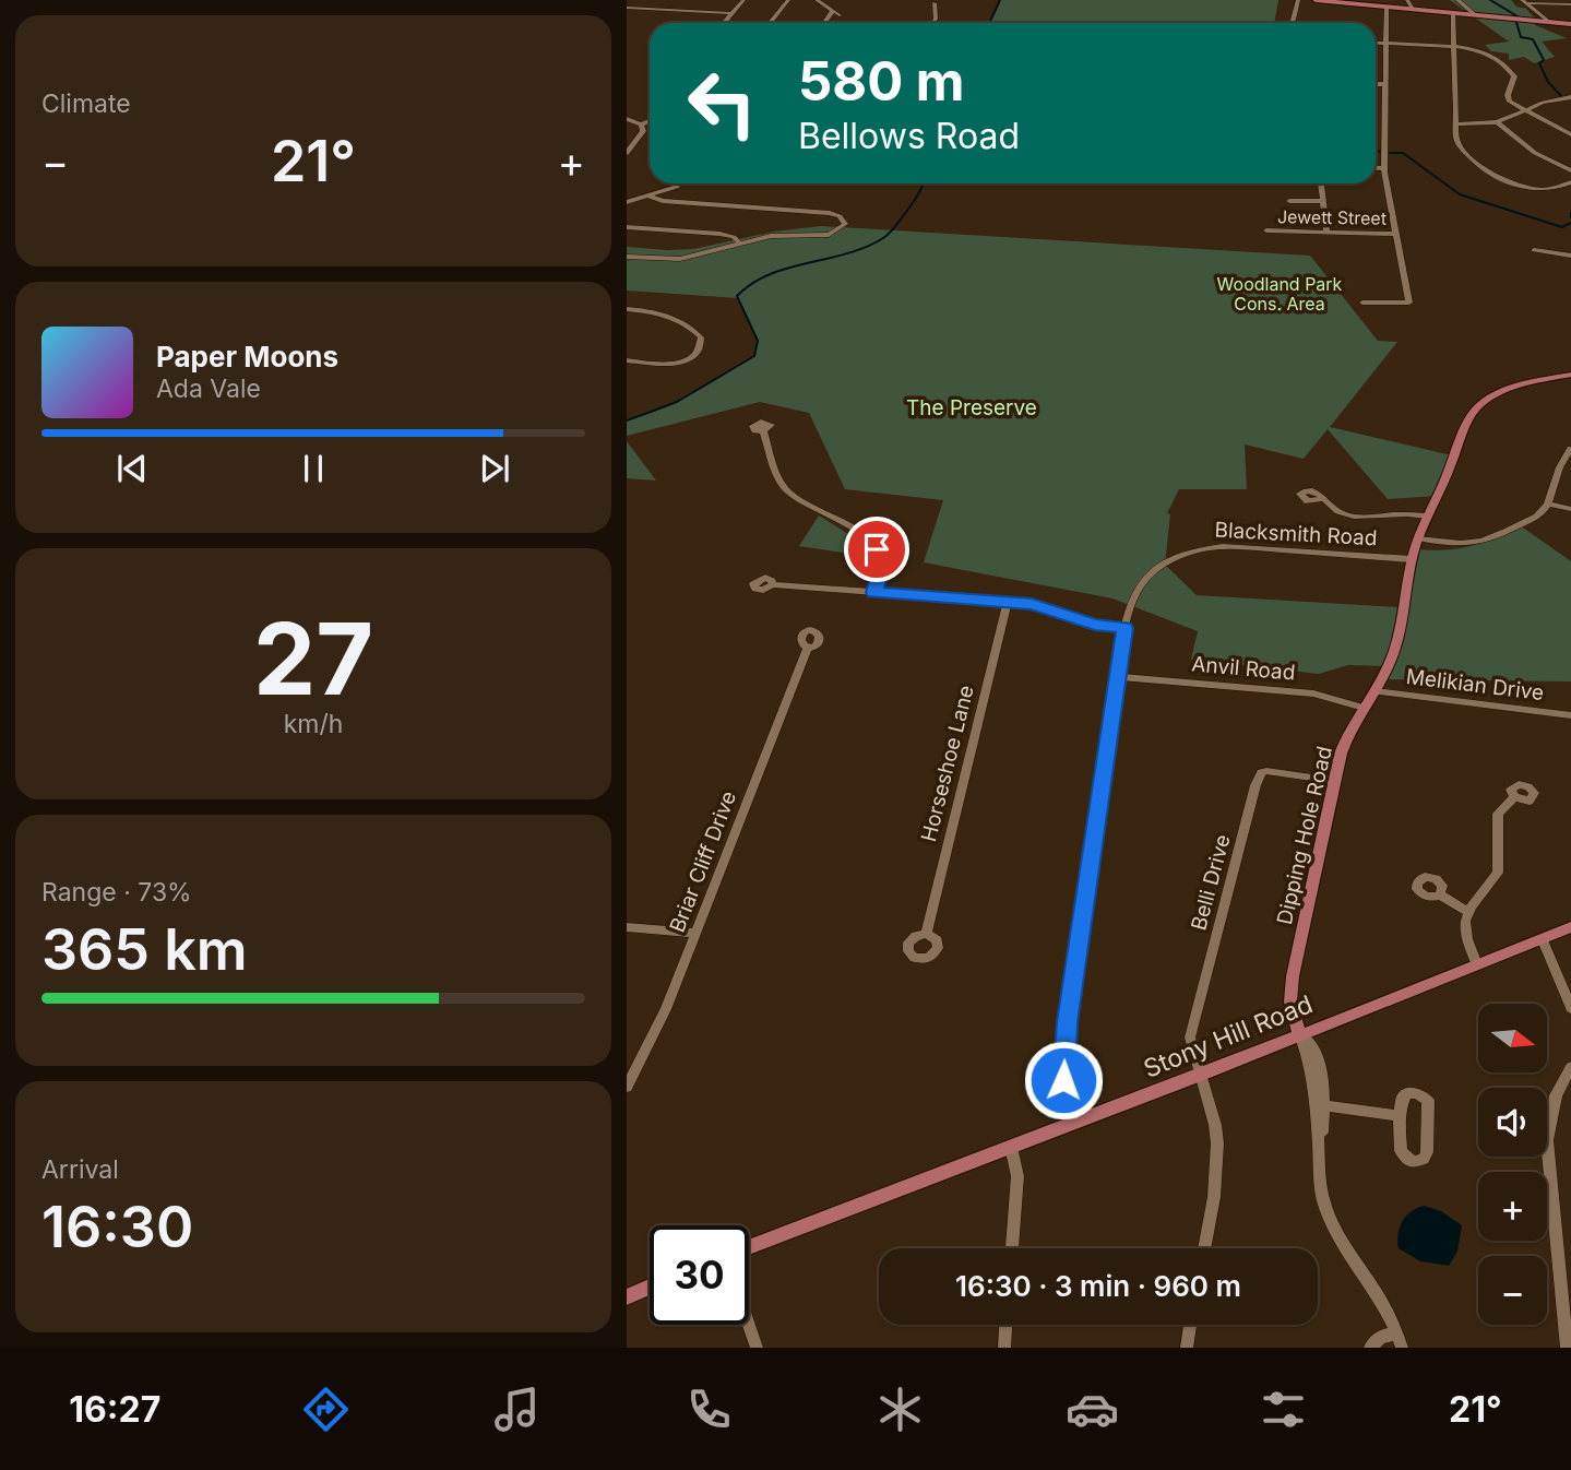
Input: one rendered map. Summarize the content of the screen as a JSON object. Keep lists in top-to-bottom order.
{
  "streets": {
    "main road": ["Dipping Hole Road", "Stony Hill Road"],
    "street": [
      "Jewett Street",
      "Blacksmith Road",
      "Anvil Road",
      "Melikian Drive",
      "Horseshoe Lane",
      "Briar Cliff Drive",
      "Belli Drive"
    ]
  },
  "crossings": [
    ["Blacksmith Road", "Anvil Road"],
    ["Blacksmith Road", "Dipping Hole Road"],
    ["Blacksmith Road", "Stony Hill Road"],
    ["Anvil Road", "Dipping Hole Road"],
    ["Melikian Drive", "Dipping Hole Road"],
    ["Dipping Hole Road", "Belli Drive"],
    ["Dipping Hole Road", "Stony Hill Road"],
    ["Belli Drive", "Stony Hill Road"]
  ],
  "parks": ["Woodland Park Cons. Area", "The Preserve"],
  "north": "right",
  "page": {
    "tile": [
      "Climate",
      ["27", "km/h"],
      ["Range · 73%", "365 km"],
      ["Arrival", "16:30"]
    ],
    "turn": ["580 m", "Bellows Road"],
    "heat": ["−", "21°", "+"],
    "song": ["Paper Moons", "Ada Vale"],
    "map_buttons": ["+", "−"],
    "limit": "30",
    "trip": "16:30 · 3 min · 960 m",
    "tabs": ["16:27", "21°"]
  }
}
